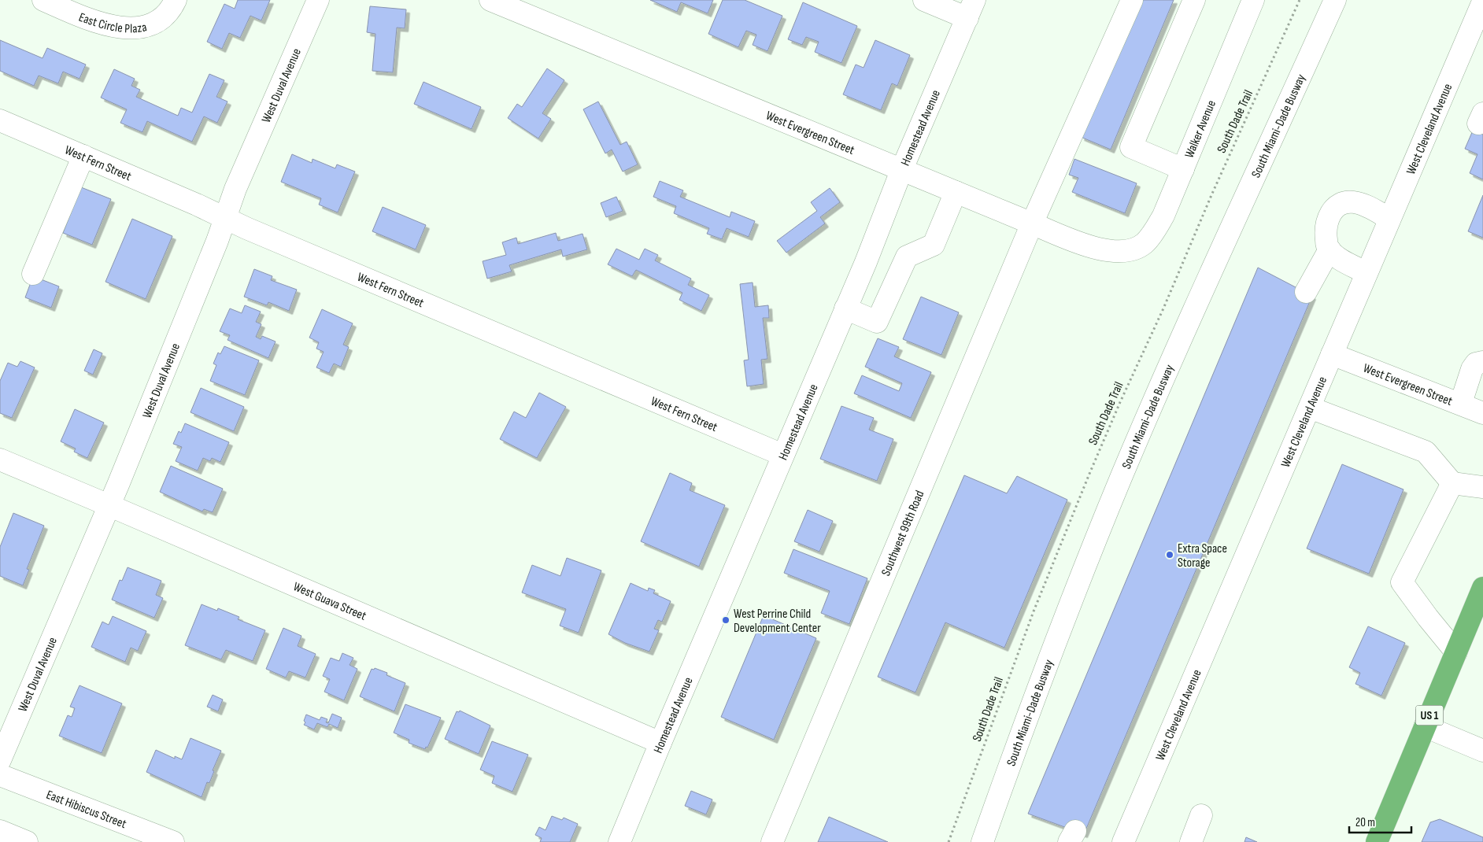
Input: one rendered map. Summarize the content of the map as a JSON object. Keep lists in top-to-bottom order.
{
  "streets": {
    "highway": ["US 1"],
    "street": [
      "East Circle Plaza",
      "West Duval Avenue",
      "South Miami-Dade Busway",
      "Homestead Avenue",
      "Walker Avenue",
      "West Cleveland Avenue",
      "West Evergreen Street",
      "West Fern Street",
      "Southwest 99th Road",
      "West Guava Street",
      "East Hibiscus Street"
    ],
    "path": ["South Dade Trail"]
  },
  "crossings": [
    ["West Duval Avenue", "West Fern Street"],
    ["West Duval Avenue", "West Guava Street"],
    ["Homestead Avenue", "West Evergreen Street"],
    ["Homestead Avenue", "West Fern Street"],
    ["Homestead Avenue", "West Guava Street"],
    ["Walker Avenue", "West Evergreen Street"],
    ["West Cleveland Avenue", "West Evergreen Street"],
    ["West Evergreen Street", "Southwest 99th Road"]
  ],
  "places": ["Extra Space Storage", "West Perrine Child Development Center"],
  "scale_bar": "20 m"
}
